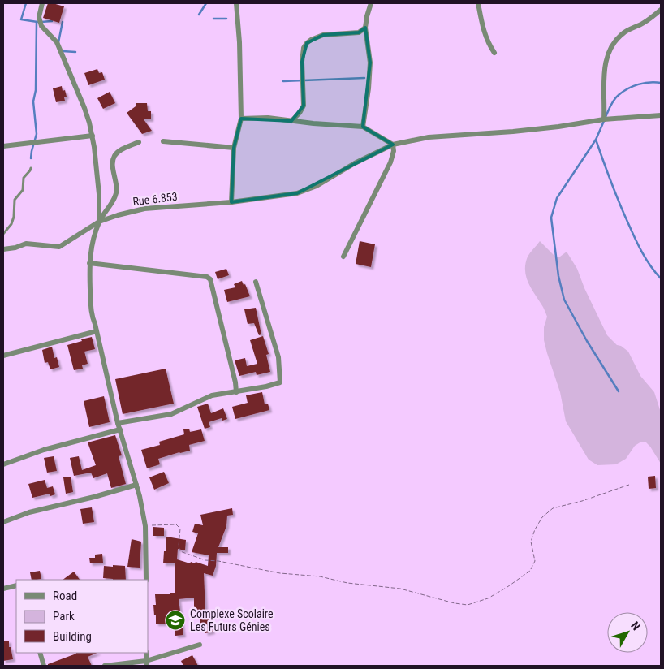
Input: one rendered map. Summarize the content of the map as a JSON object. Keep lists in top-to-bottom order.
{
  "streets": {
    "street": ["Rue 6.853"]
  },
  "places": {
    "school or university": ["Complexe Scolaire Les Futurs Génies"]
  },
  "legend": ["Road", "Park", "Building"],
  "north": "top right"
}
